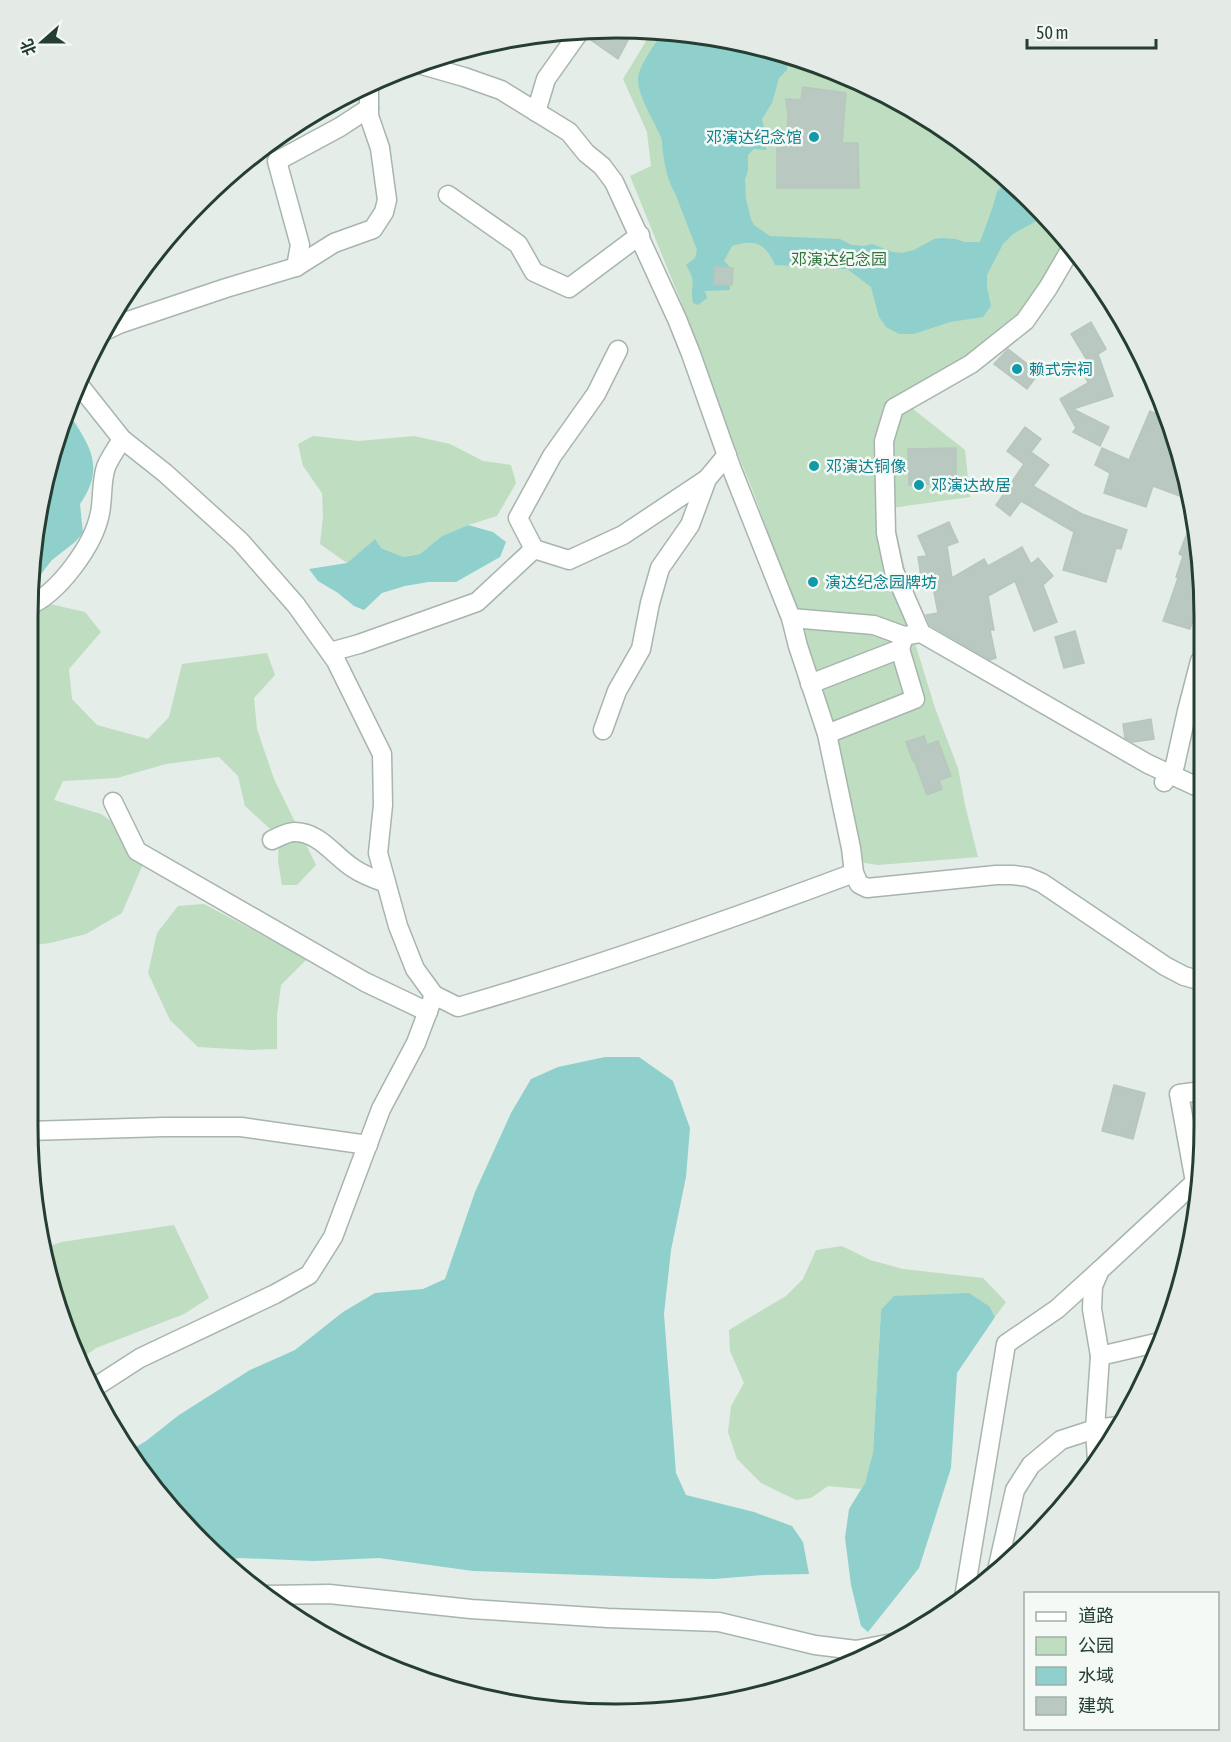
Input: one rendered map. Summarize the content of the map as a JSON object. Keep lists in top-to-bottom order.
{
  "parks": ["邓演达纪念园"],
  "places": [
    "邓演达纪念馆",
    "赖式宗祠",
    "邓演达铜像",
    "邓演达故居",
    "演达纪念园牌坊"
  ],
  "legend": [
    "道路",
    "公园",
    "水域",
    "建筑"
  ],
  "scale_bar": "50 m",
  "north": "left"
}
